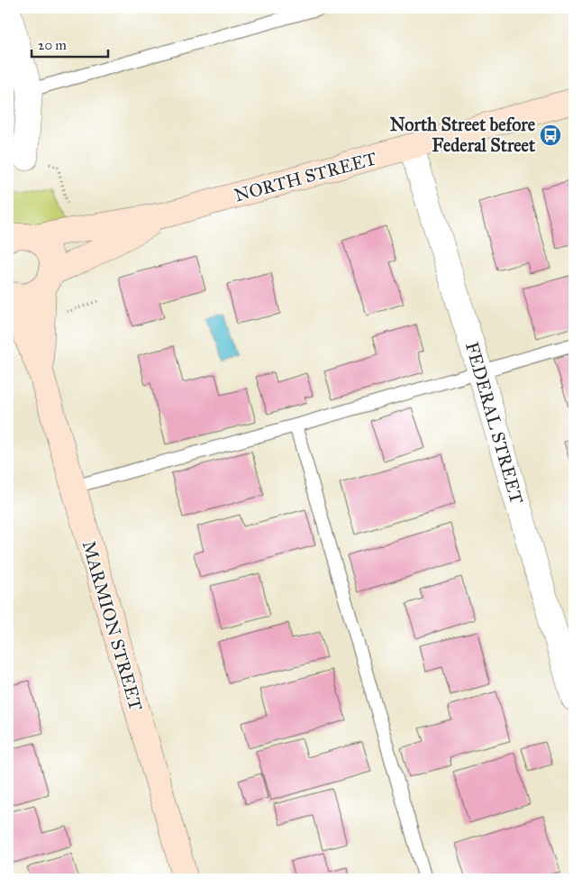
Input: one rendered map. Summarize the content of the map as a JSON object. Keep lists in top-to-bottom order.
{
  "streets": {
    "street": ["NORTH STREET", "FEDERAL STREET", "MARMION STREET"]
  },
  "crossings": [
    ["NORTH STREET", "FEDERAL STREET"],
    ["NORTH STREET", "MARMION STREET"]
  ],
  "places": {
    "bus stop": ["North Street before Federal Street"]
  },
  "scale_bar": "20 m"
}
